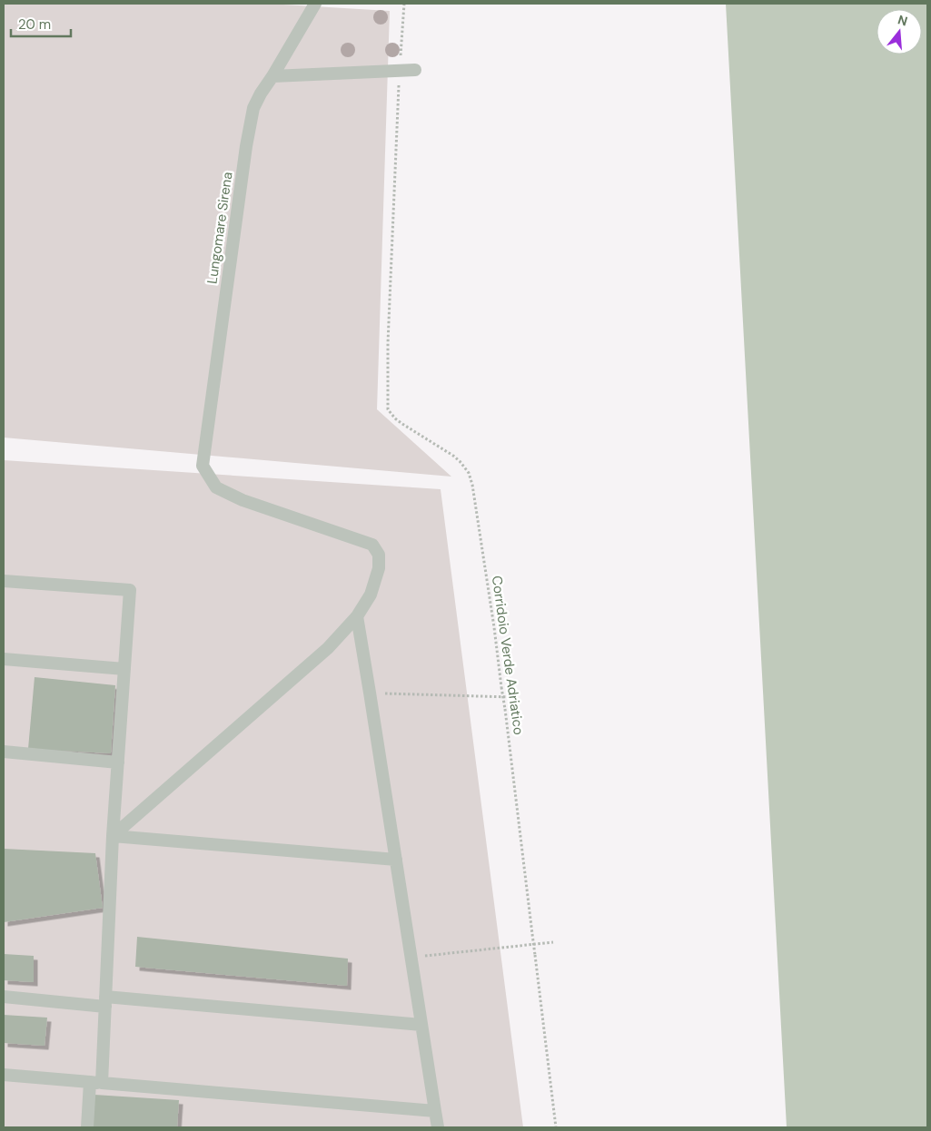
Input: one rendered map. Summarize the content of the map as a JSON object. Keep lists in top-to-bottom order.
{
  "streets": {
    "lane": ["Lungomare Sirena"],
    "path": ["Corridoio Verde Adriatico"]
  },
  "scale_bar": "20 m",
  "north": "top"
}
